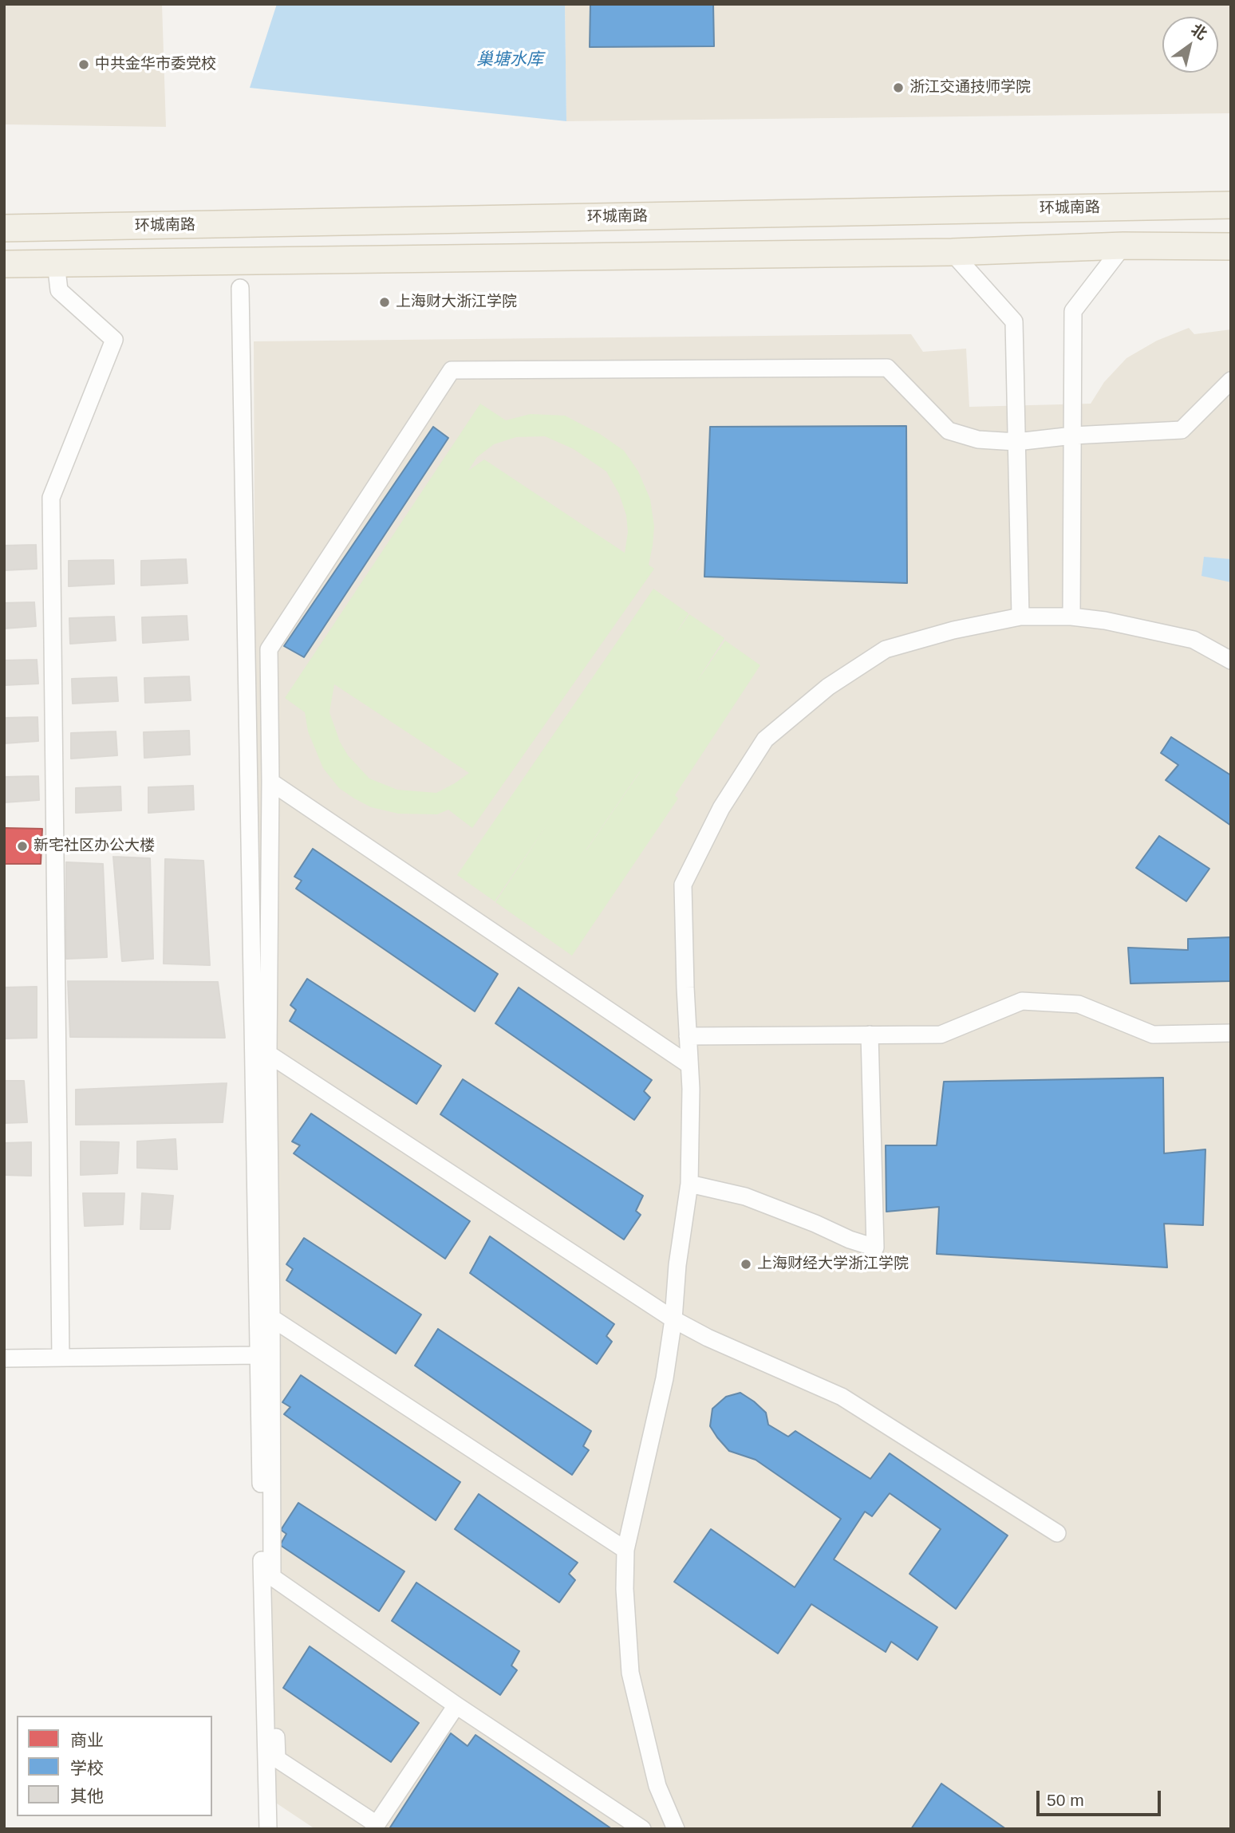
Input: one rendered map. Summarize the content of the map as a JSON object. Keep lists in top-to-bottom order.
{
  "streets": {
    "main road": ["环城南路"]
  },
  "water": ["巢塘水库"],
  "places": [
    "中共金华市委党校",
    "浙江交通技师学院",
    "上海财大浙江学院",
    "新宅社区办公大楼",
    "上海财经大学浙江学院"
  ],
  "legend": ["商业", "学校", "其他"],
  "scale_bar": "50 m",
  "north": "top right"
}
